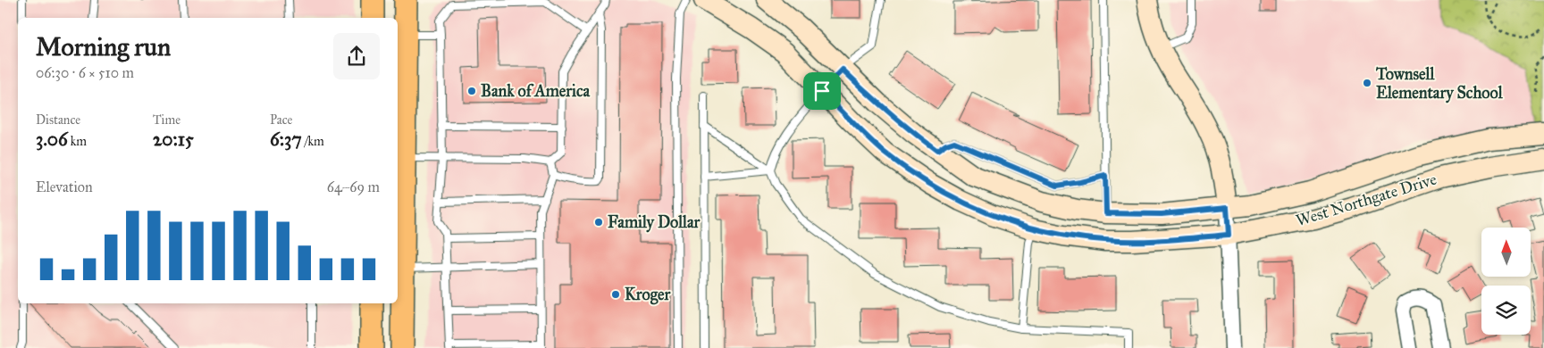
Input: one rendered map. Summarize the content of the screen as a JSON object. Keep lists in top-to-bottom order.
{
  "streets": {
    "main road": ["West Northgate Drive"]
  },
  "places": [
    "Townsell Elementary School",
    "Bank of America",
    "Family Dollar",
    "Kroger"
  ],
  "north": "top",
  "page": {
    "heading": ["Morning run", "06:30 · 6 × 510 m"],
    "stats": [
      ["Distance", "3.06 km"],
      ["Time", "20:15"],
      ["Pace", "6:37 /km"]
    ],
    "chart": ["Elevation", "64–69 m"]
  }
}
